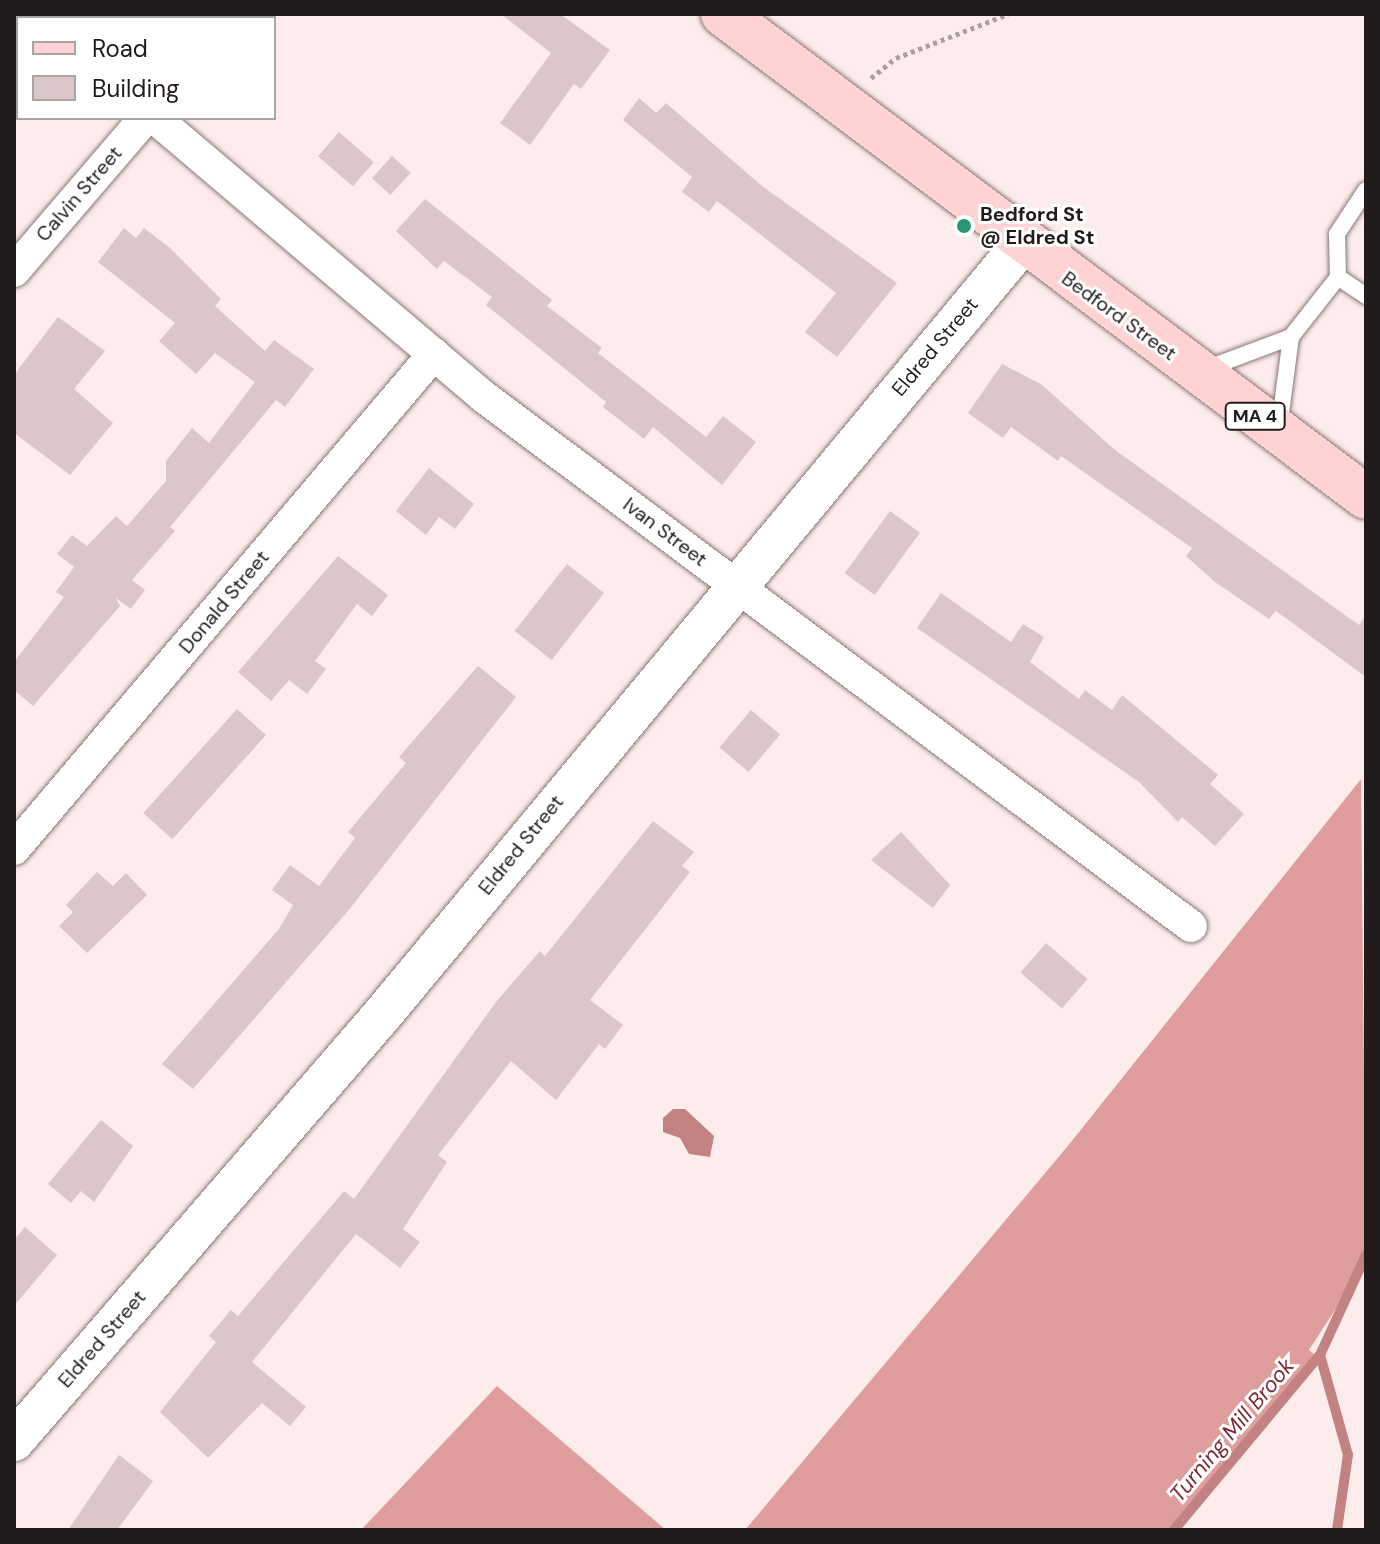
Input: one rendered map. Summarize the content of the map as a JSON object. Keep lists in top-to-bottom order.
{
  "streets": {
    "main road": ["Bedford Street", "MA 4"],
    "street": [
      "Calvin Street",
      "Eldred Street",
      "Ivan Street",
      "Donald Street"
    ]
  },
  "crossings": [
    ["Bedford Street", "Eldred Street"],
    ["Eldred Street", "Ivan Street"],
    ["Ivan Street", "Donald Street"]
  ],
  "water": ["Turning Mill Brook"],
  "places": ["Bedford St @ Eldred St"],
  "legend": ["Road", "Building"]
}
